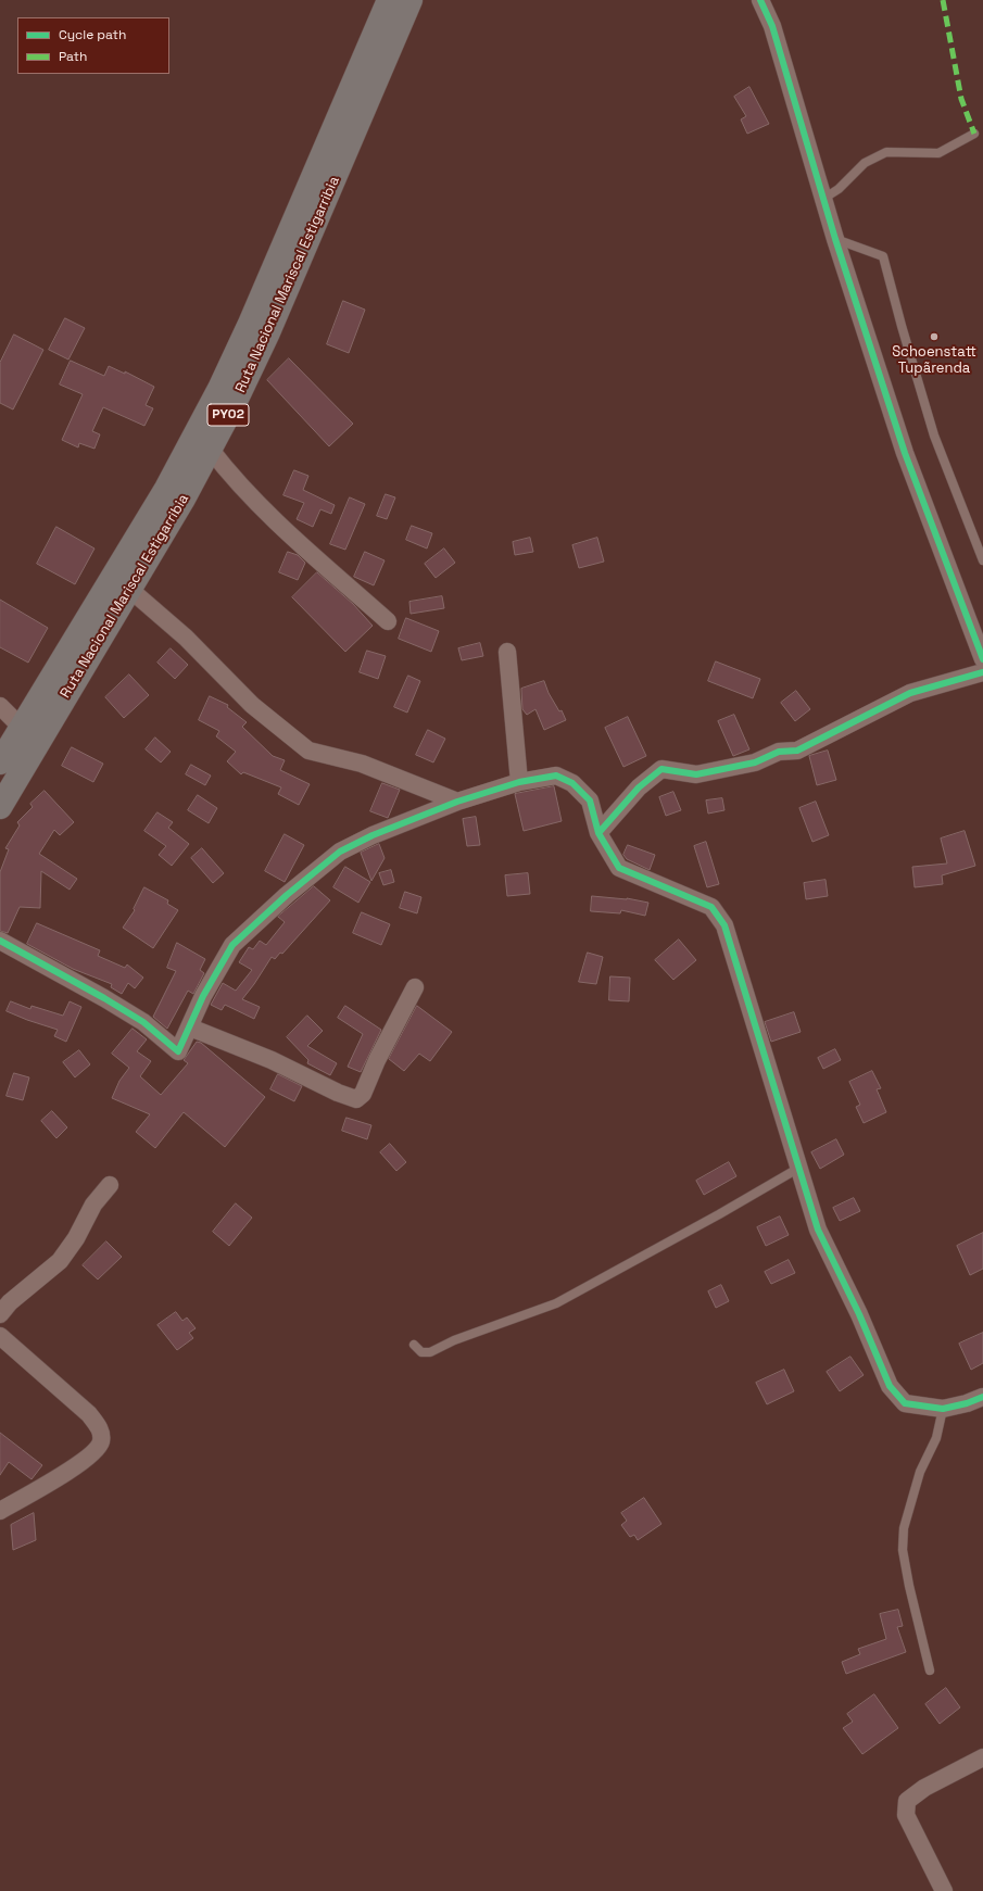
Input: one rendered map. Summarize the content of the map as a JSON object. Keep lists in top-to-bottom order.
{
  "streets": {
    "highway": ["Ruta Nacional Mariscal Estigarribia", "PY02"]
  },
  "places": ["Schoenstatt Tupãrenda"],
  "legend": ["Cycle path", "Path"]
}
